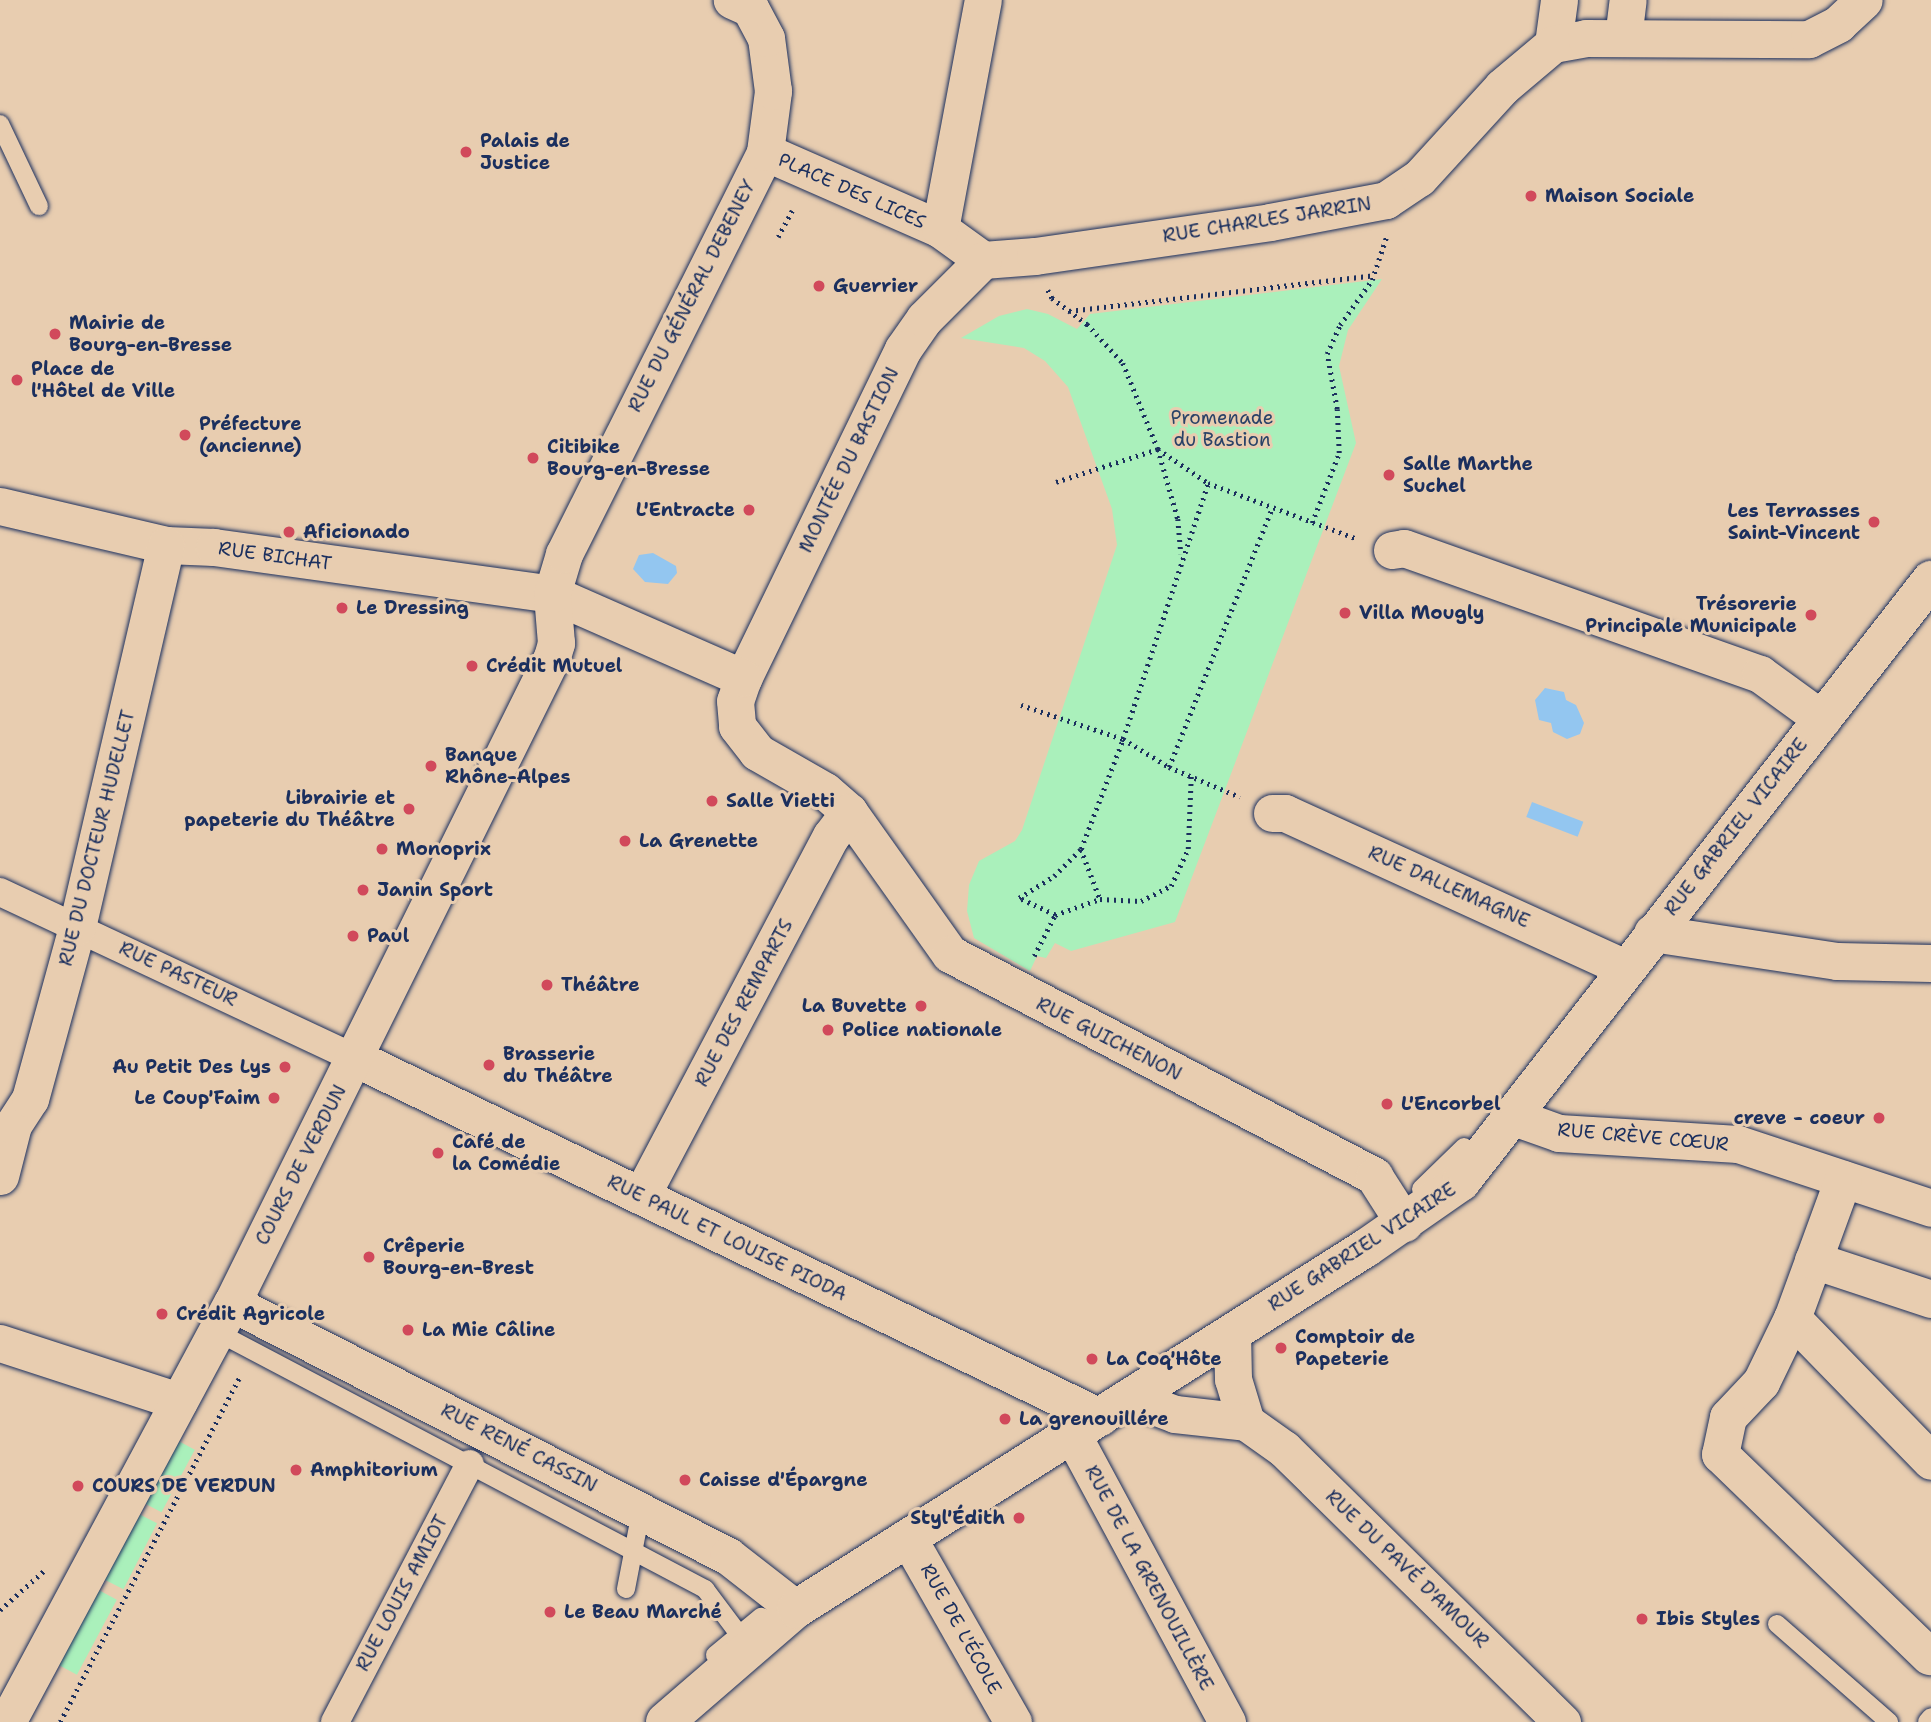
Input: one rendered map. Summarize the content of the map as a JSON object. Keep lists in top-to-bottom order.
{
  "streets": {
    "main road": ["RUE GABRIEL VICAIRE"],
    "street": [
      "PLACE DES LICES",
      "RUE CHARLES JARRIN",
      "RUE DU GÉNÉRAL DEBENEY",
      "MONTÉE DU BASTION",
      "RUE BICHAT",
      "RUE DU DOCTEUR HUDELLET",
      "RUE DALLEMAGNE",
      "RUE PASTEUR",
      "RUE DES REMPARTS",
      "RUE GUICHENON",
      "RUE CRÈVE CŒUR",
      "COURS DE VERDUN",
      "RUE PAUL ET LOUISE PIODA",
      "RUE RENÉ CASSIN",
      "RUE DU PAVÉ D'AMOUR",
      "RUE DE LA GRENOUILLÈRE",
      "RUE LOUIS AMIOT",
      "RUE DE L'ÉCOLE"
    ]
  },
  "crossings": [
    ["PLACE DES LICES", "RUE DU GÉNÉRAL DEBENEY"],
    ["RUE CHARLES JARRIN", "MONTÉE DU BASTION"],
    ["RUE DU GÉNÉRAL DEBENEY", "RUE BICHAT"],
    ["RUE DU GÉNÉRAL DEBENEY", "COURS DE VERDUN"],
    ["MONTÉE DU BASTION", "RUE BICHAT"],
    ["MONTÉE DU BASTION", "RUE DES REMPARTS"],
    ["MONTÉE DU BASTION", "RUE GUICHENON"],
    ["RUE BICHAT", "RUE DU DOCTEUR HUDELLET"],
    ["RUE BICHAT", "COURS DE VERDUN"],
    ["RUE GABRIEL VICAIRE", "RUE DALLEMAGNE"],
    ["RUE GABRIEL VICAIRE", "RUE GUICHENON"],
    ["RUE GABRIEL VICAIRE", "RUE CRÈVE CŒUR"],
    ["RUE GABRIEL VICAIRE", "RUE PAUL ET LOUISE PIODA"],
    ["RUE GABRIEL VICAIRE", "RUE RENÉ CASSIN"],
    ["RUE GABRIEL VICAIRE", "RUE DE LA GRENOUILLÈRE"],
    ["RUE GABRIEL VICAIRE", "RUE DE L'ÉCOLE"],
    ["RUE DU DOCTEUR HUDELLET", "RUE PASTEUR"],
    ["RUE PASTEUR", "COURS DE VERDUN"],
    ["RUE PASTEUR", "RUE PAUL ET LOUISE PIODA"],
    ["RUE DES REMPARTS", "RUE GUICHENON"],
    ["RUE DES REMPARTS", "RUE PAUL ET LOUISE PIODA"],
    ["COURS DE VERDUN", "RUE PAUL ET LOUISE PIODA"],
    ["COURS DE VERDUN", "RUE RENÉ CASSIN"],
    ["RUE PAUL ET LOUISE PIODA", "RUE DE LA GRENOUILLÈRE"],
    ["RUE RENÉ CASSIN", "RUE LOUIS AMIOT"]
  ],
  "parks": ["Promenade du Bastion"],
  "places": [
    "Palais de Justice",
    "Maison Sociale",
    "Guerrier",
    "Mairie de Bourg-en-Bresse",
    "Place de l'Hôtel de Ville",
    "Préfecture (ancienne)",
    "Citibike Bourg-en-Bresse",
    "Salle Marthe Suchel",
    "L'Entracte",
    "Les Terrasses Saint-Vincent",
    "Aficionado",
    "Le Dressing",
    "Villa Mougly",
    "Trésorerie Principale Municipale",
    "Crédit Mutuel",
    "Banque Rhône-Alpes",
    "Salle Vietti",
    "Librairie et papeterie du Théâtre",
    "La Grenette",
    "Monoprix",
    "Janin Sport",
    "Paul",
    "Théâtre",
    "La Buvette",
    "Police nationale",
    "Brasserie du Théâtre",
    "Au Petit Des Lys",
    "Le Coup'Faim",
    "L'Encorbel",
    "creve - coeur",
    "Café de la Comédie",
    "Crêperie Bourg-en-Brest",
    "Crédit Agricole",
    "La Mie Câline",
    "Comptoir de Papeterie",
    "La Coq'Hôte",
    "La grenouillére",
    "Amphitorium",
    "Caisse d'Épargne",
    "COURS DE VERDUN",
    "Styl'Édith",
    "Le Beau Marché",
    "Ibis Styles"
  ]
}
